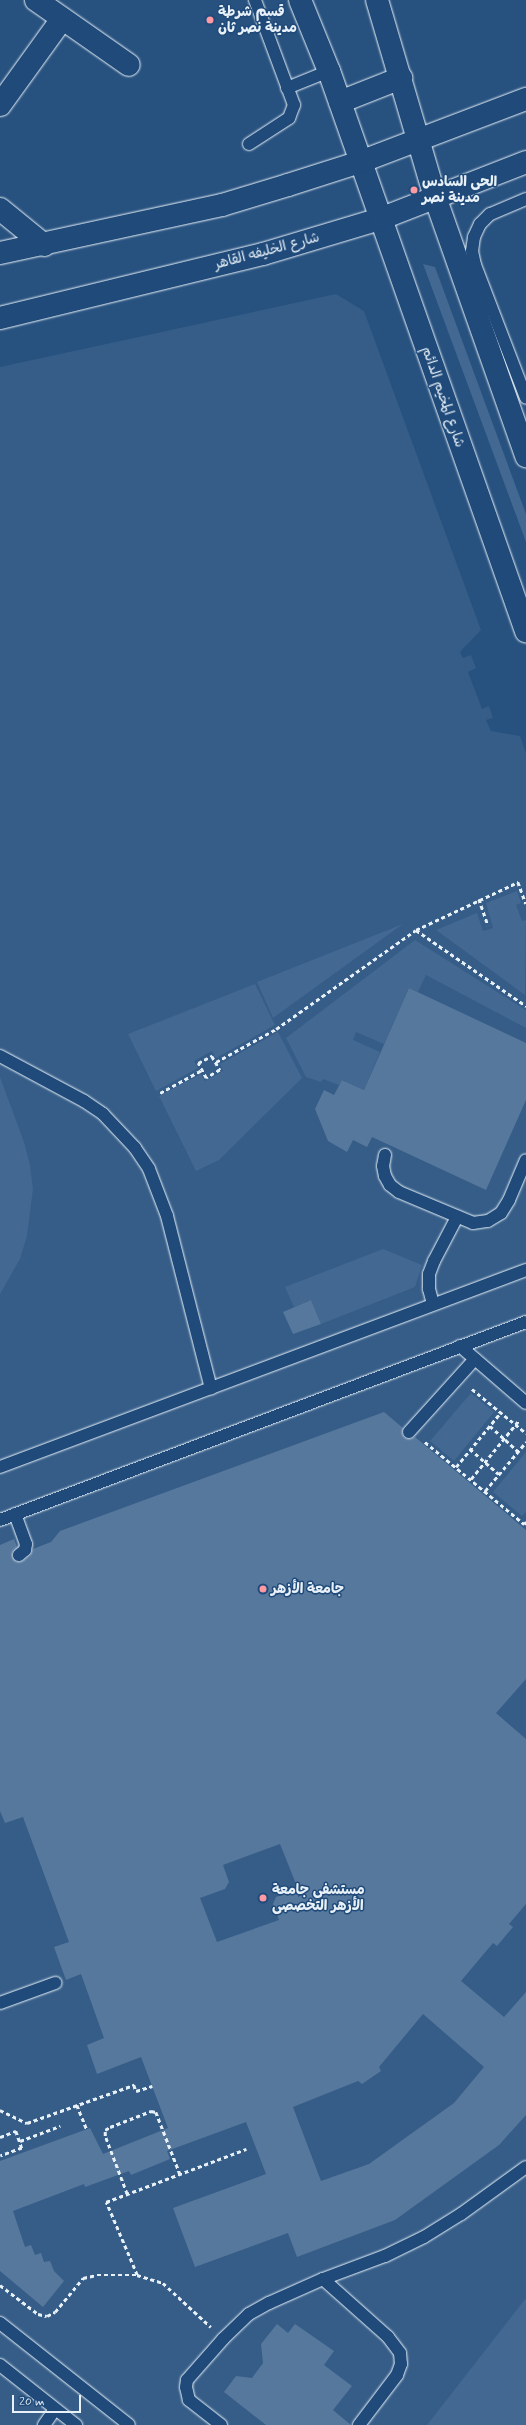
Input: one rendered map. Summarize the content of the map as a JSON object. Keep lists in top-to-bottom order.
{
  "streets": {
    "main road": ["شارع الخليفه القاهر", "شارع المخيم الدائم"]
  },
  "crossings": [
    ["شارع الخليفه القاهر", "شارع المخيم الدائم"]
  ],
  "places": [
    "قسم شرطة مدينة نصر ثان",
    "الحى السادس مدينة نصر",
    "جامعة الأزهر",
    "مستشفى جامعة الأزهر التخصصى"
  ],
  "scale_bar": "20 m"
}
